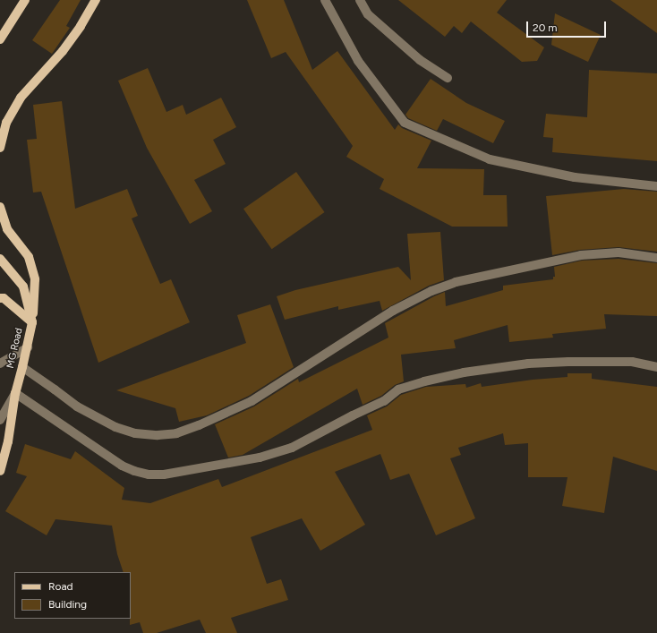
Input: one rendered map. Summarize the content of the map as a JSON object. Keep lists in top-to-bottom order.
{
  "streets": {
    "main road": ["MG Road"]
  },
  "legend": ["Road", "Building"],
  "scale_bar": "20 m"
}
